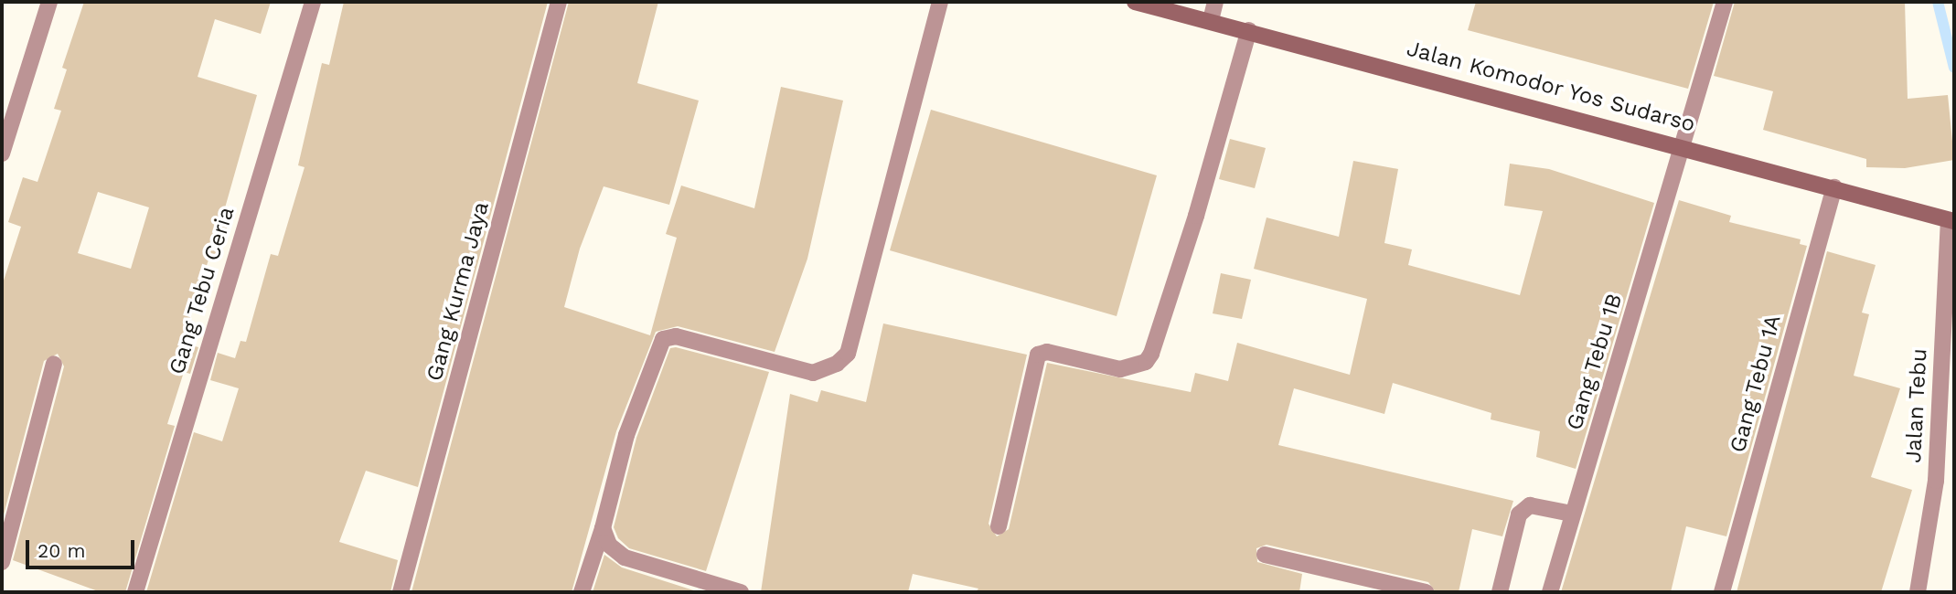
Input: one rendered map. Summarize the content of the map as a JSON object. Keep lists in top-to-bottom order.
{
  "streets": {
    "street": [
      "Jalan Komodor Yos Sudarso",
      "Gang Tebu Ceria",
      "Gang Kurma Jaya",
      "Gang Tebu 1B",
      "Gang Tebu 1A",
      "Jalan Tebu"
    ]
  },
  "crossings": [
    ["Jalan Komodor Yos Sudarso", "Gang Tebu 1B"],
    ["Jalan Komodor Yos Sudarso", "Gang Tebu 1A"],
    ["Jalan Komodor Yos Sudarso", "Jalan Tebu"]
  ],
  "scale_bar": "20 m"
}
